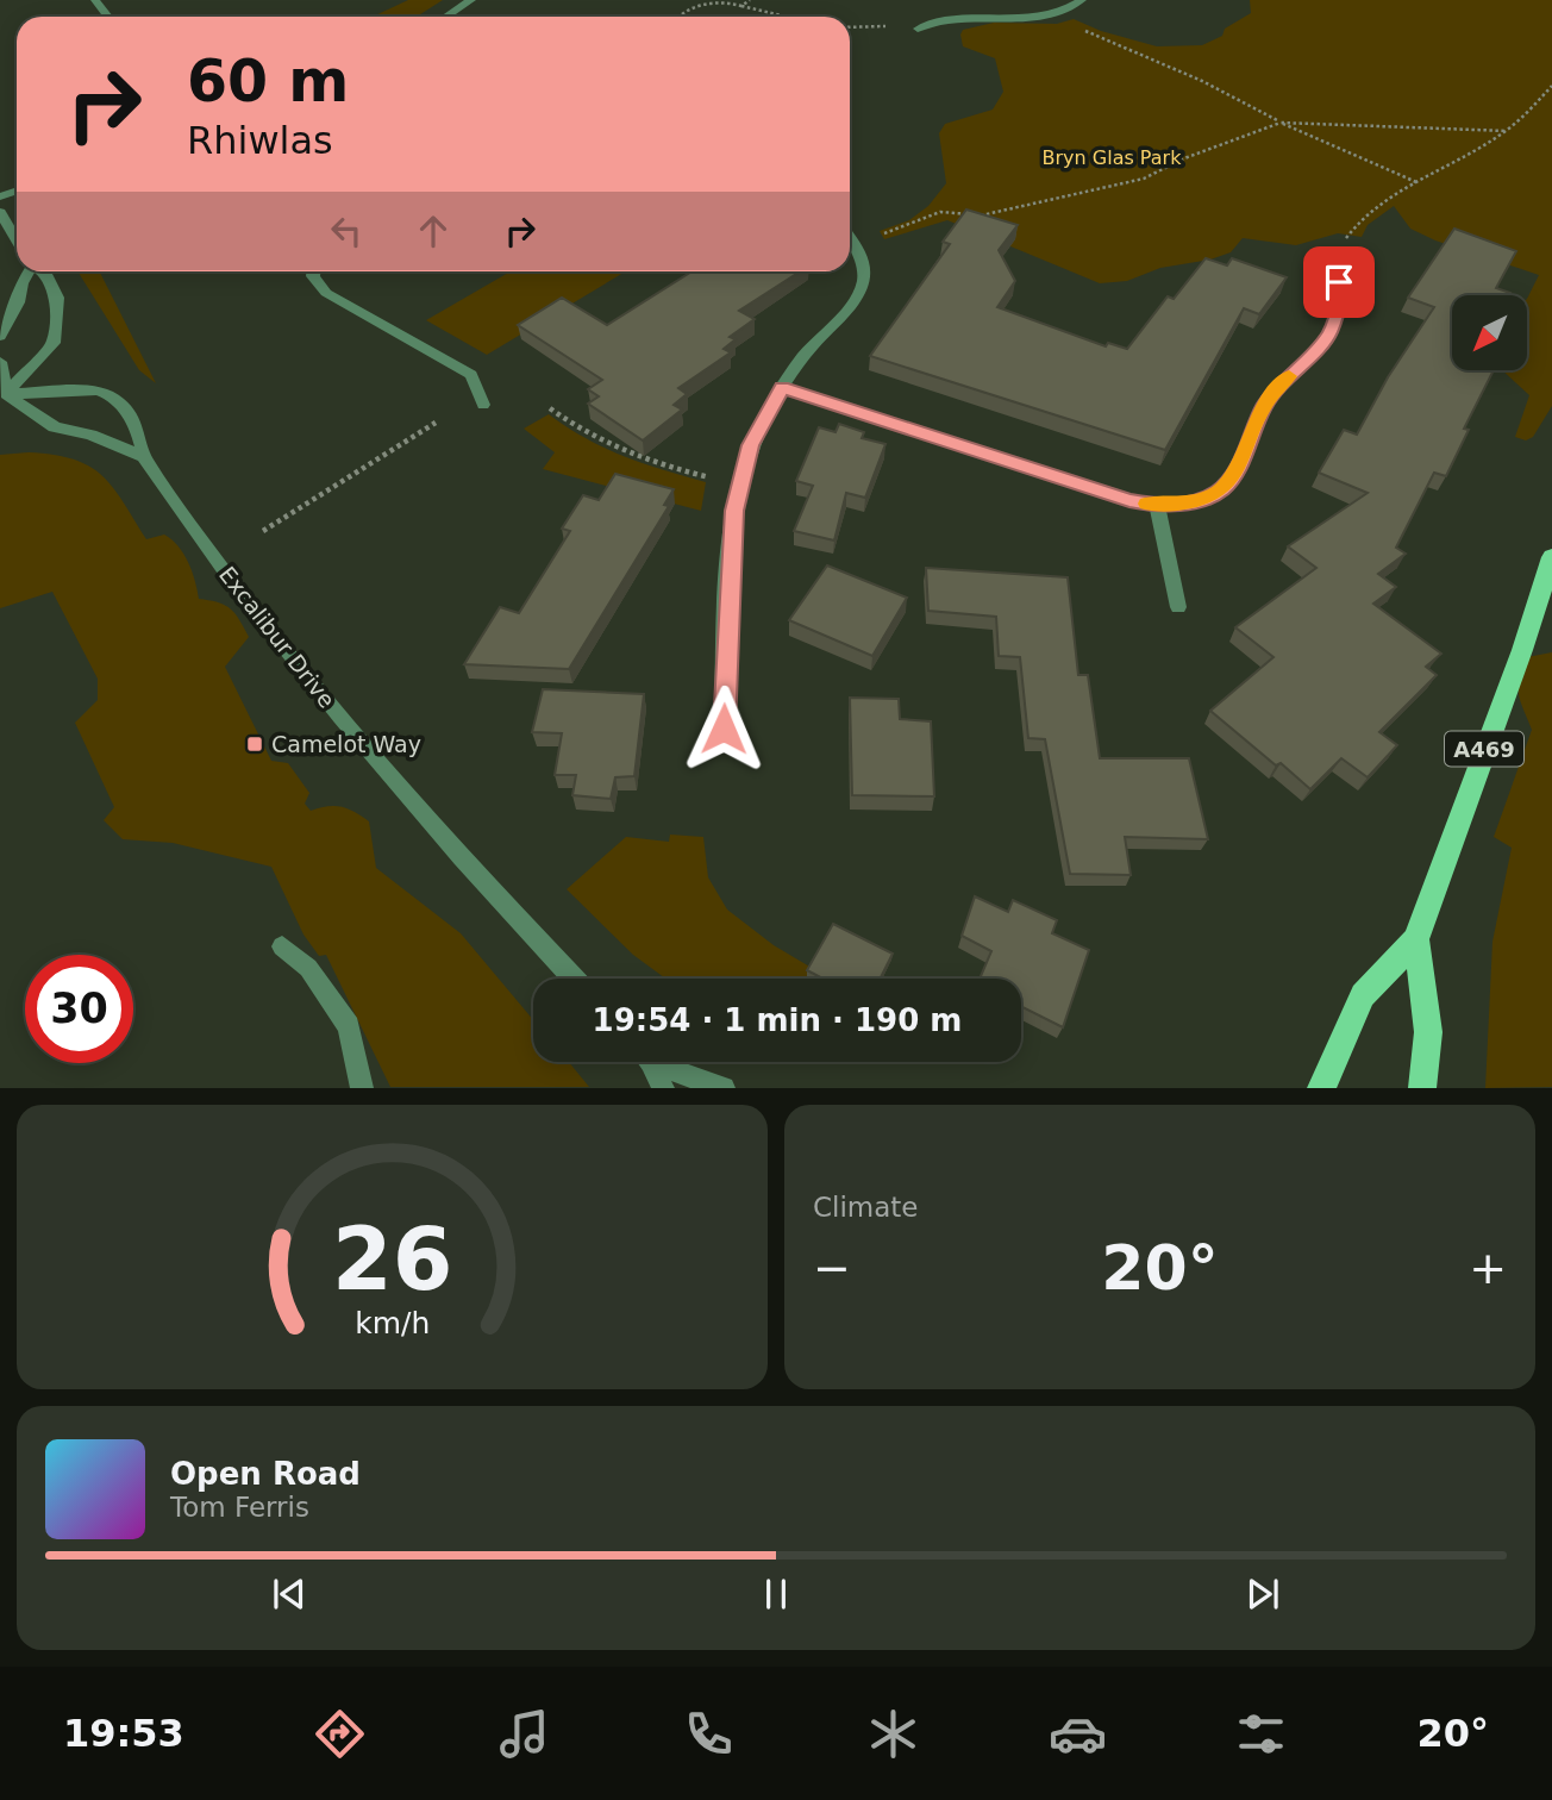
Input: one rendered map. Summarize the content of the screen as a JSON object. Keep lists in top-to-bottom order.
{
  "streets": {
    "main road": ["A469"],
    "street": ["Excalibur Drive"]
  },
  "parks": ["Bryn Glas Park"],
  "places": {
    "transit": ["Camelot Way"]
  },
  "north": "bottom left",
  "page": {
    "turn": ["60 m", "Rhiwlas"],
    "limit": "30",
    "trip": "19:54 · 1 min · 190 m",
    "tile": "Climate",
    "heat": ["−", "20°", "+"],
    "song": ["Open Road", "Tom Ferris"],
    "tabs": ["19:53", "20°"],
    "gauge": ["26", "km/h"]
  }
}
